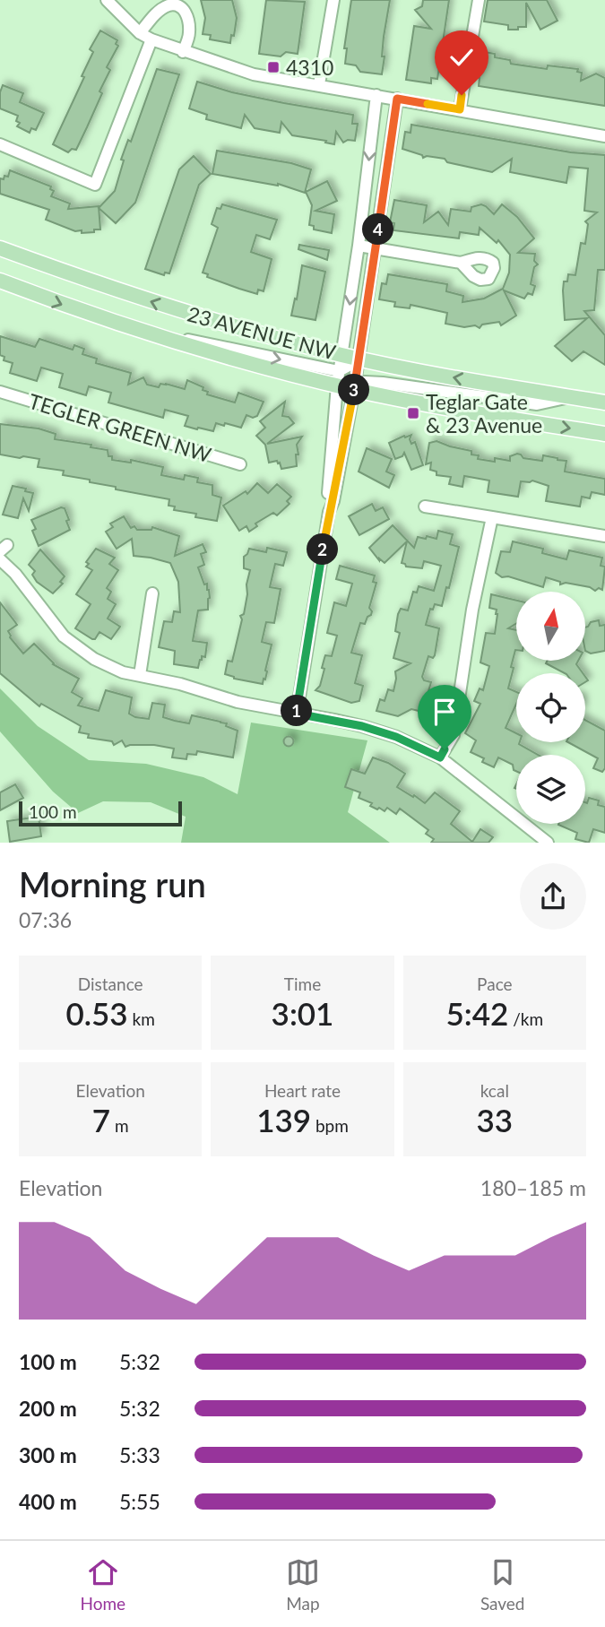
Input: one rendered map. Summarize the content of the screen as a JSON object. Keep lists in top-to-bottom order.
{
  "streets": {
    "main road": ["23 AVENUE NW"],
    "street": ["TEGLER GREEN NW"]
  },
  "places": {
    "transit": ["4310", "Teglar Gate & 23 Avenue"]
  },
  "scale_bar": "100 m",
  "north": "top",
  "page": {
    "pins": [
      "4",
      "3",
      "2",
      "1"
    ],
    "scale": "100 m",
    "heading": ["Morning run", "07:36"],
    "stats": [
      ["Distance", "0.53 km"],
      ["Time", "3:01"],
      ["Pace", "5:42 /km"],
      ["Elevation", "7 m"],
      ["Heart rate", "139 bpm"],
      ["kcal", "33"]
    ],
    "chart": ["Elevation", "180–185 m"],
    "list": [
      {
        "name": "100 m",
        "note": "5:32"
      },
      {
        "name": "200 m",
        "note": "5:32"
      },
      {
        "name": "300 m",
        "note": "5:33"
      },
      {
        "name": "400 m",
        "note": "5:55"
      }
    ],
    "tabs": ["Home", "Map", "Saved"]
  }
}
